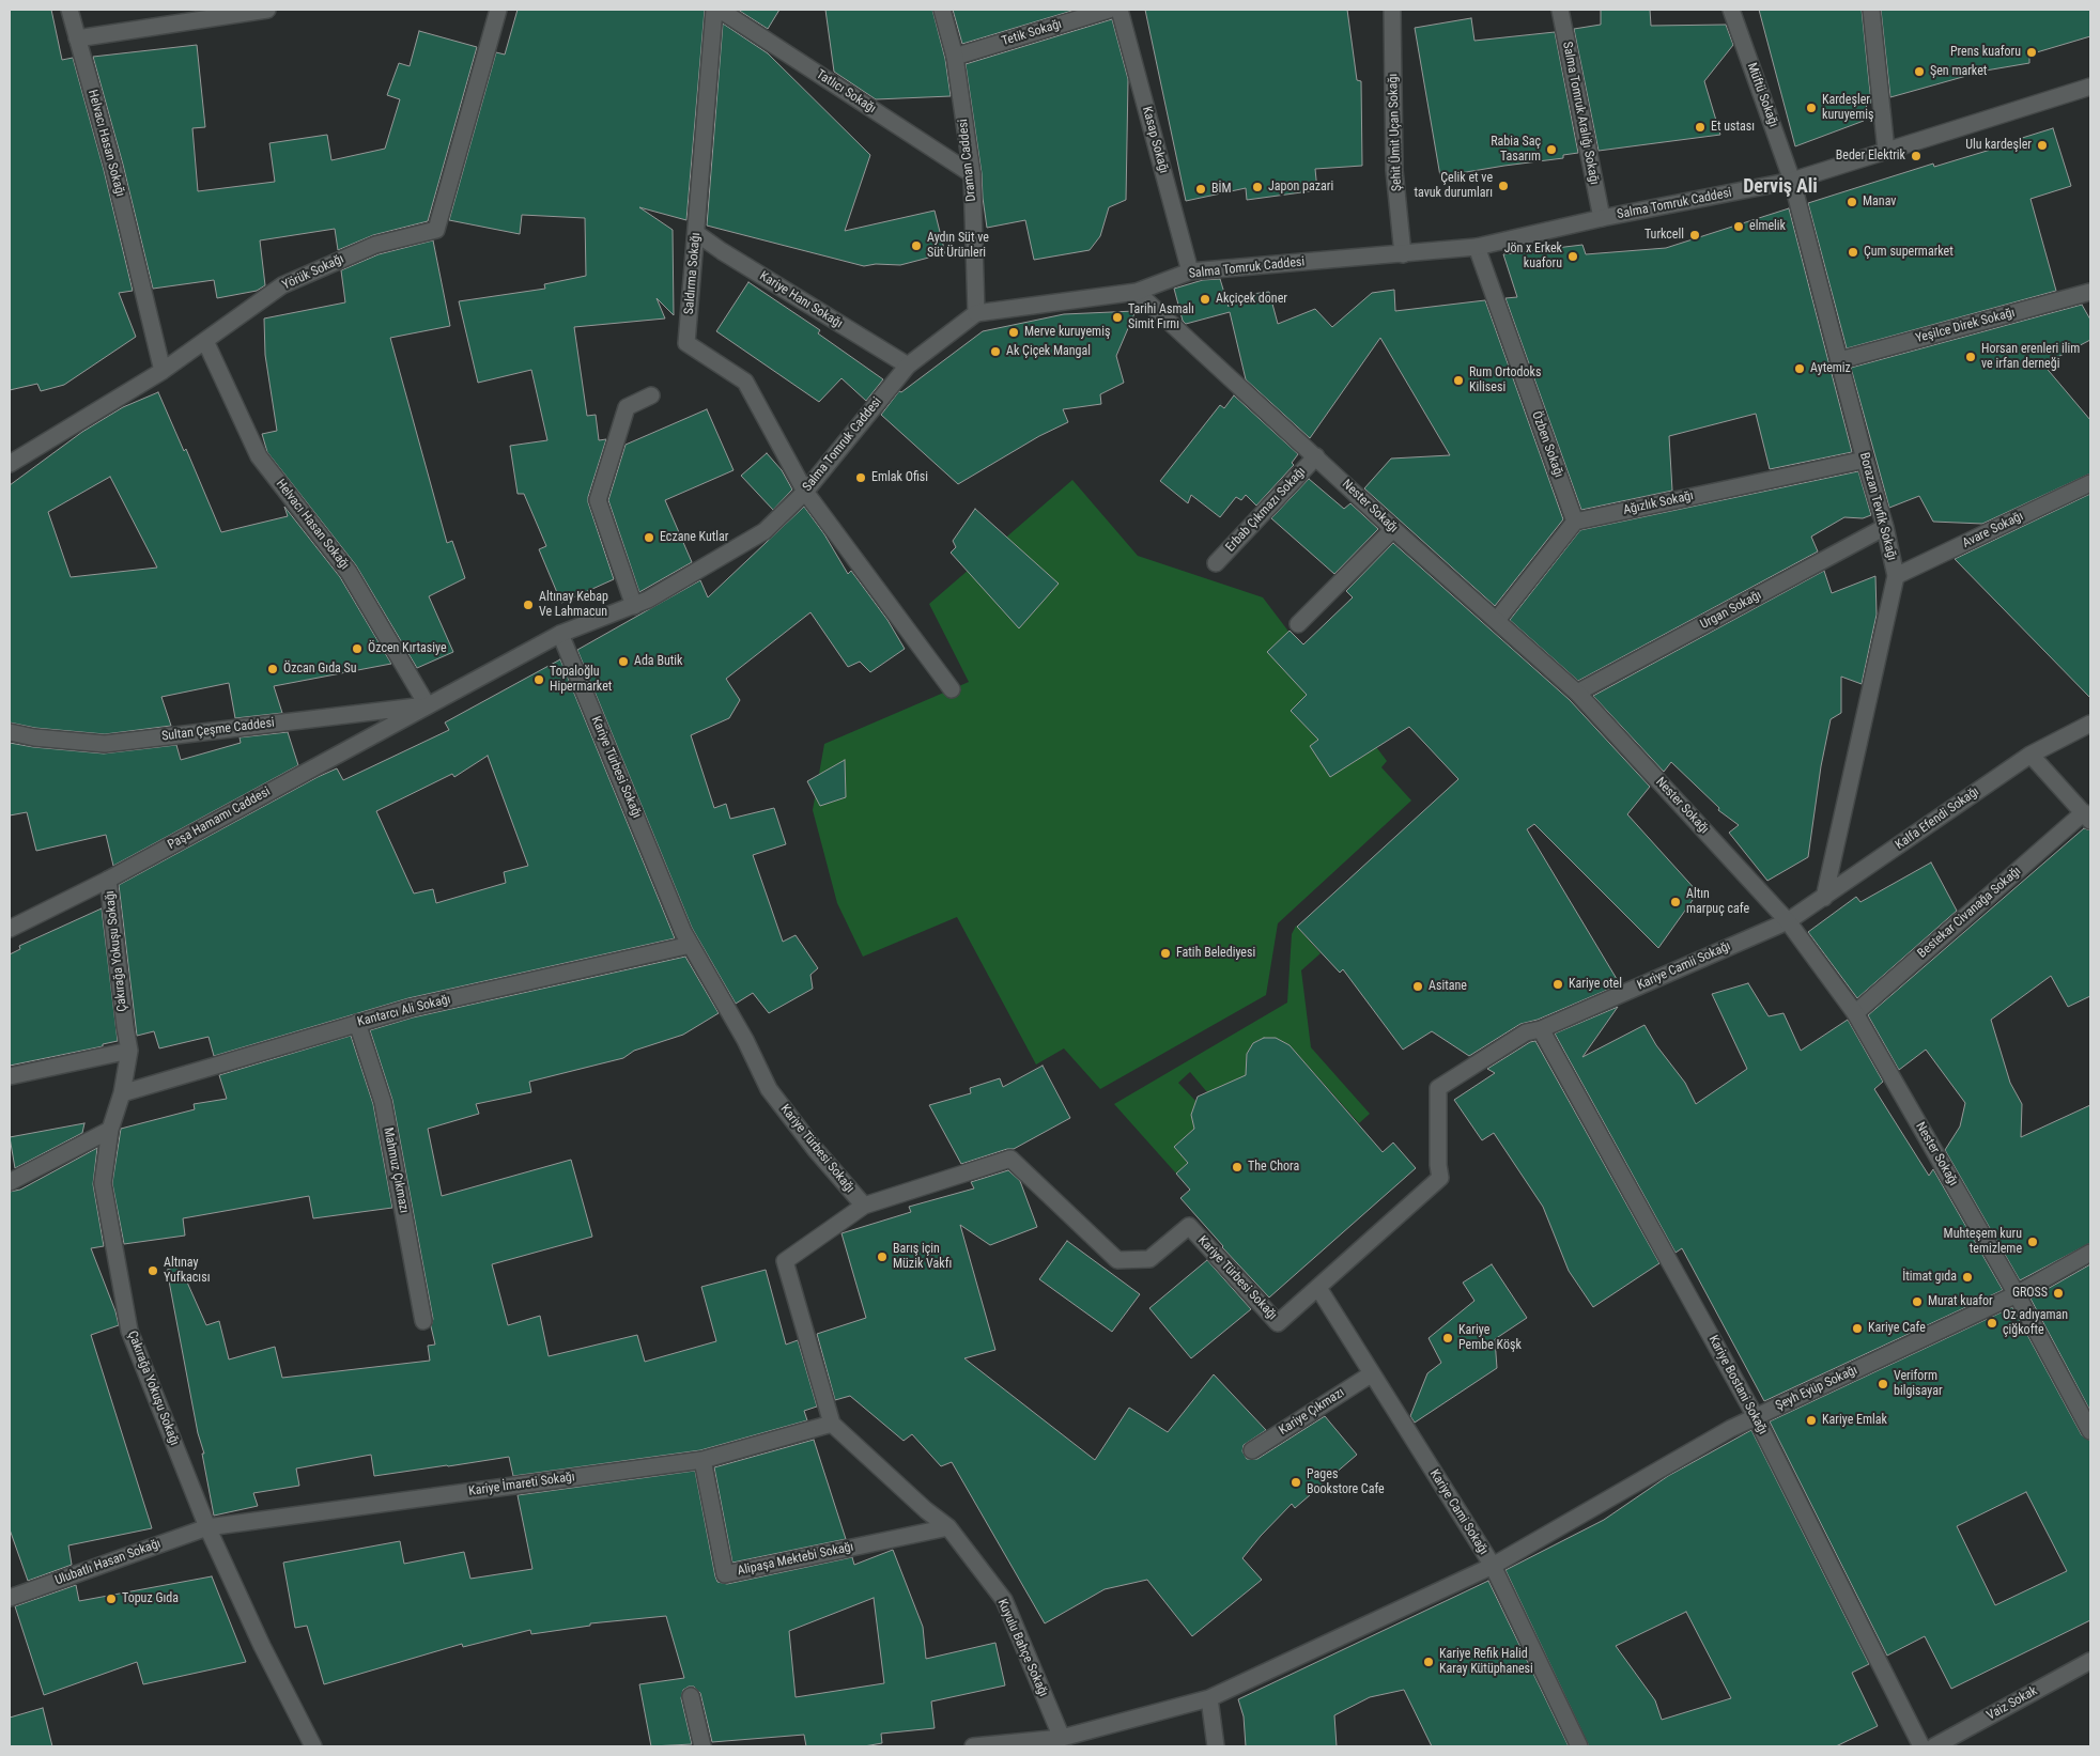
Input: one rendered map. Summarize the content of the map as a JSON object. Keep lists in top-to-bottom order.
{
  "streets": {
    "street": [
      "Tetik Sokağı",
      "Tatlıcı Sokağı",
      "Müftü Sokağı",
      "Salma Tomruk Aralığı Sokağı",
      "Şehit Ümit Uçan Sokağı",
      "Kasap Sokağı",
      "Helvacı Hasan Sokağı",
      "Draman Caddesi",
      "Salma Tomruk Caddesi",
      "Yörük Sokağı",
      "Saldırma Sokağı",
      "Kariye Hanı Sokağı",
      "Yeşilce Direk Sokağı",
      "Özben Sokağı",
      "Ağızlık Sokağı",
      "Nester Sokağı",
      "Borazan Tevfik Sokağı",
      "Erbab Çıkmazı Sokağı",
      "Avare Sokağı",
      "Urgan Sokağı",
      "Sultan Çeşme Caddesi",
      "Kariye Türbesi Sokağı",
      "Paşa Hamamı Caddesi",
      "Kalfa Efendi Sokağı",
      "Bestekar Civanağa Sokağı",
      "Çakırağa Yokuşu Sokağı",
      "Kariye Camii Sokağı",
      "Kantarcı Ali Sokağı",
      "Mahmuz Çıkmazı",
      "Kariye Bostani Sokağı",
      "Şeyh Eyüp Sokağı",
      "Kariye Çıkmazı",
      "Kariye İmareti Sokağı",
      "Kariye Cami Sokağı",
      "Alipaşa Mektebi Sokağı",
      "Ulubatlı Hasan Sokağı",
      "Kuyulu Bahçe Sokağı",
      "Vaiz Sokak"
    ]
  },
  "crossings": [
    ["Tetik Sokağı", "Draman Caddesi"],
    ["Tatlıcı Sokağı", "Draman Caddesi"],
    ["Müftü Sokağı", "Salma Tomruk Caddesi"],
    ["Müftü Sokağı", "Borazan Tevfik Sokağı"],
    ["Salma Tomruk Aralığı Sokağı", "Salma Tomruk Caddesi"],
    ["Şehit Ümit Uçan Sokağı", "Salma Tomruk Caddesi"],
    ["Kasap Sokağı", "Salma Tomruk Caddesi"],
    ["Helvacı Hasan Sokağı", "Salma Tomruk Caddesi"],
    ["Helvacı Hasan Sokağı", "Yörük Sokağı"],
    ["Helvacı Hasan Sokağı", "Sultan Çeşme Caddesi"],
    ["Helvacı Hasan Sokağı", "Paşa Hamamı Caddesi"],
    ["Draman Caddesi", "Salma Tomruk Caddesi"],
    ["Salma Tomruk Caddesi", "Saldırma Sokağı"],
    ["Salma Tomruk Caddesi", "Kariye Hanı Sokağı"],
    ["Salma Tomruk Caddesi", "Özben Sokağı"],
    ["Salma Tomruk Caddesi", "Nester Sokağı"],
    ["Salma Tomruk Caddesi", "Borazan Tevfik Sokağı"],
    ["Salma Tomruk Caddesi", "Sultan Çeşme Caddesi"],
    ["Salma Tomruk Caddesi", "Kariye Türbesi Sokağı"],
    ["Salma Tomruk Caddesi", "Paşa Hamamı Caddesi"],
    ["Saldırma Sokağı", "Kariye Hanı Sokağı"],
    ["Yeşilce Direk Sokağı", "Borazan Tevfik Sokağı"],
    ["Özben Sokağı", "Ağızlık Sokağı"],
    ["Ağızlık Sokağı", "Borazan Tevfik Sokağı"],
    ["Nester Sokağı", "Erbab Çıkmazı Sokağı"],
    ["Nester Sokağı", "Urgan Sokağı"],
    ["Nester Sokağı", "Kalfa Efendi Sokağı"],
    ["Nester Sokağı", "Bestekar Civanağa Sokağı"],
    ["Nester Sokağı", "Kariye Camii Sokağı"],
    ["Nester Sokağı", "Şeyh Eyüp Sokağı"],
    ["Borazan Tevfik Sokağı", "Avare Sokağı"],
    ["Borazan Tevfik Sokağı", "Urgan Sokağı"],
    ["Borazan Tevfik Sokağı", "Kalfa Efendi Sokağı"],
    ["Sultan Çeşme Caddesi", "Paşa Hamamı Caddesi"],
    ["Kariye Türbesi Sokağı", "Kariye Camii Sokağı"],
    ["Kariye Türbesi Sokağı", "Kantarcı Ali Sokağı"],
    ["Kariye Türbesi Sokağı", "Kariye Cami Sokağı"],
    ["Paşa Hamamı Caddesi", "Çakırağa Yokuşu Sokağı"],
    ["Kalfa Efendi Sokağı", "Kariye Camii Sokağı"],
    ["Çakırağa Yokuşu Sokağı", "Kantarcı Ali Sokağı"],
    ["Çakırağa Yokuşu Sokağı", "Kariye İmareti Sokağı"],
    ["Çakırağa Yokuşu Sokağı", "Ulubatlı Hasan Sokağı"],
    ["Kariye Camii Sokağı", "Kariye Bostani Sokağı"],
    ["Kariye Camii Sokağı", "Kariye Cami Sokağı"],
    ["Kantarcı Ali Sokağı", "Mahmuz Çıkmazı"],
    ["Kariye Bostani Sokağı", "Şeyh Eyüp Sokağı"],
    ["Şeyh Eyüp Sokağı", "Kariye Cami Sokağı"],
    ["Kariye Çıkmazı", "Kariye Cami Sokağı"],
    ["Kariye İmareti Sokağı", "Alipaşa Mektebi Sokağı"],
    ["Kariye İmareti Sokağı", "Ulubatlı Hasan Sokağı"],
    ["Kariye İmareti Sokağı", "Kuyulu Bahçe Sokağı"],
    ["Alipaşa Mektebi Sokağı", "Kuyulu Bahçe Sokağı"]
  ],
  "districts": ["Derviş Ali"],
  "places": [
    "Prens kuaforu",
    "Şen market",
    "Kardeşler kuruyemiş",
    "Et ustası",
    "Ulu kardeşler",
    "Rabia Saç Tasarım",
    "Beder Elektrik",
    "Çelik et ve tavuk durumları",
    "Japon pazari",
    "BİM",
    "Manav",
    "elmelik",
    "Turkcell",
    "Aydın Süt ve Süt Ürünleri",
    "Çum supermarket",
    "Jön x Erkek kuaforu",
    "Akçiçek doner",
    "Tarihi Asmalı Simit Fırnı",
    "Merve kuruyemiş",
    "Ak Çiçek Mangal",
    "Horsan erenleri ilim ve irfan derneği",
    "Aytemiz",
    "Rum Ortodoks Kilisesi",
    "Emlak Ofisi",
    "Eczane Kutlar",
    "Altınay Kebap Ve Lahmacun",
    "Özcen Kırtasiye",
    "Ada Butik",
    "Özcan Gıda Su",
    "Topaloğlu Hipermarket",
    "Altın marpuç cafe",
    "Fatih Belediyesi",
    "Kariye otel",
    "Asitane",
    "The Chora",
    "Muhteşem kuru temizleme",
    "Barış için Müzik Vakfı",
    "Altınay Yufkacısı",
    "İtimat gıda",
    "GROSS",
    "Murat kuafor",
    "Oz adıyaman çiğkofte",
    "Kariye Cafe",
    "Kariye Pembe Köşk",
    "Veriform bilgisayar",
    "Kariye Emlak",
    "Pages Bookstore Cafe",
    "Topuz Gıda",
    "Kariye Refik Halid Karay Kütüphanesi"
  ]
}
